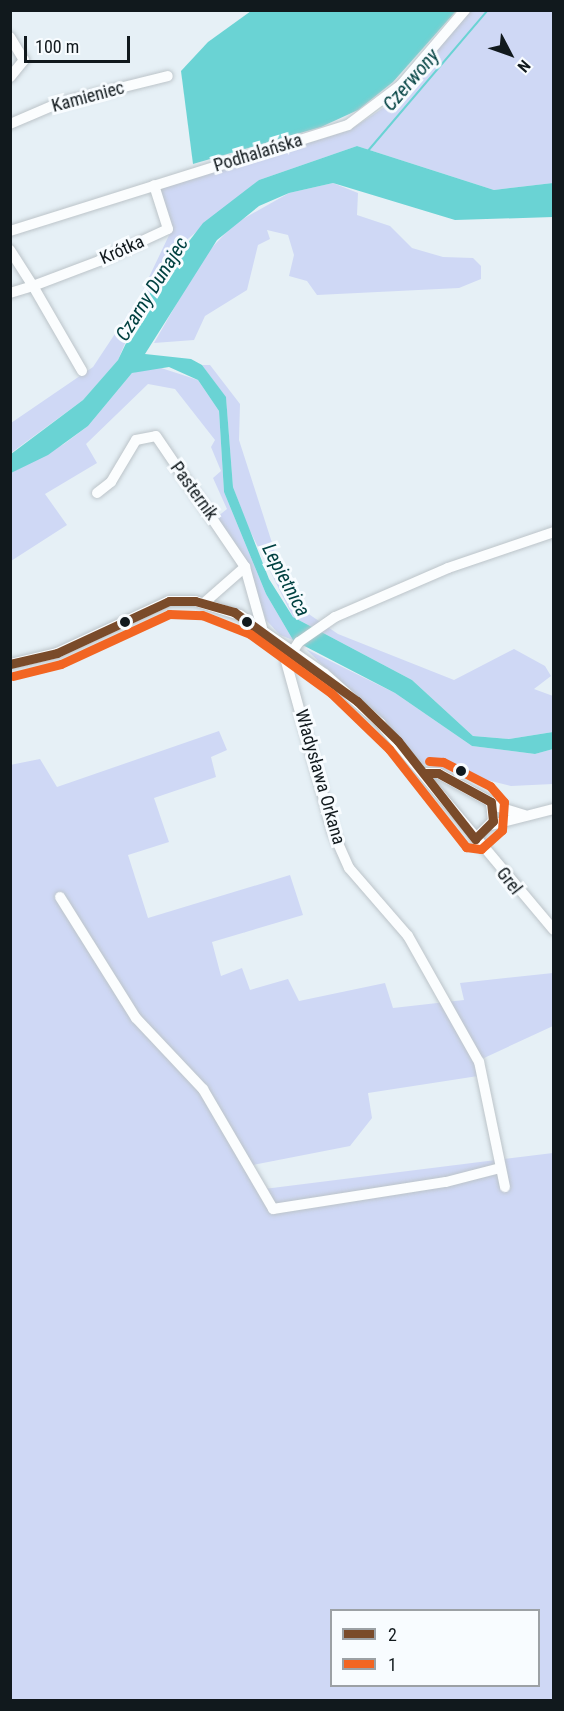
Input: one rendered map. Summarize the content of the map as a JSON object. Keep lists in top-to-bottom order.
{
  "streets": {
    "street": [
      "Kamieniec",
      "Podhalańska",
      "Krótka",
      "Pasternik",
      "Władysława Orkana",
      "Grel"
    ]
  },
  "crossings": [
    ["Podhalańska", "Krótka"],
    ["Pasternik", "Grel"],
    ["Władysława Orkana", "Grel"]
  ],
  "water": ["Czerwony", "Czarny Dunajec", "Lepietnica"],
  "lines": ["transit line 2", "transit line 1"],
  "legend": ["2", "1"],
  "scale_bar": "100 m",
  "north": "bottom right"
}
